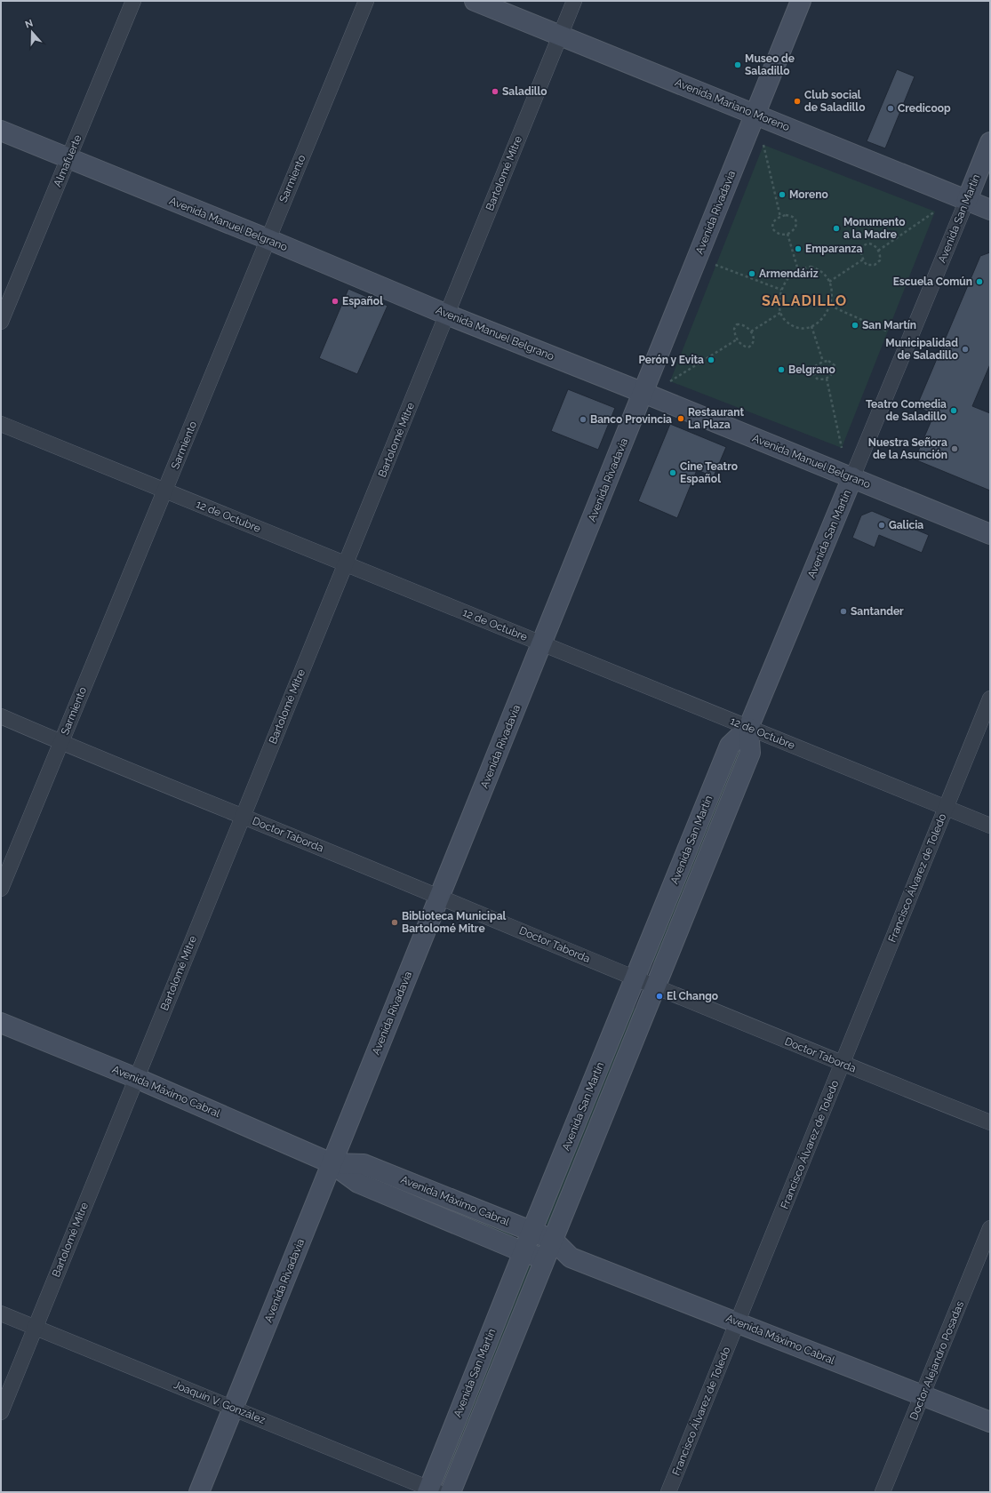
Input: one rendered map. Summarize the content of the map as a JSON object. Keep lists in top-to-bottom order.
{
  "streets": {
    "main road": [
      "Avenida Mariano Moreno",
      "Avenida Rivadavia",
      "Avenida San Martín",
      "Avenida Manuel Belgrano",
      "Avenida Máximo Cabral"
    ],
    "street": [
      "Almafuerte",
      "Bartolomé Mitre",
      "Sarmiento",
      "12 de Octubre",
      "Doctor Taborda",
      "Francisco Álvarez de Toledo",
      "Doctor Alejandro Posadas",
      "Joaquín V. González"
    ]
  },
  "crossings": [
    ["Avenida Mariano Moreno", "Bartolomé Mitre"],
    ["Avenida Mariano Moreno", "Avenida Rivadavia"],
    ["Avenida Mariano Moreno", "Avenida San Martín"],
    ["Almafuerte", "Avenida Manuel Belgrano"],
    ["Bartolomé Mitre", "Avenida Manuel Belgrano"],
    ["Bartolomé Mitre", "12 de Octubre"],
    ["Bartolomé Mitre", "Doctor Taborda"],
    ["Bartolomé Mitre", "Avenida Máximo Cabral"],
    ["Bartolomé Mitre", "Joaquín V. González"],
    ["Sarmiento", "Avenida Manuel Belgrano"],
    ["Sarmiento", "12 de Octubre"],
    ["Sarmiento", "Doctor Taborda"],
    ["Avenida Rivadavia", "Avenida Manuel Belgrano"],
    ["Avenida Rivadavia", "12 de Octubre"],
    ["Avenida Rivadavia", "Doctor Taborda"],
    ["Avenida Rivadavia", "Avenida Máximo Cabral"],
    ["Avenida Rivadavia", "Joaquín V. González"],
    ["Avenida San Martín", "Avenida Manuel Belgrano"],
    ["Avenida San Martín", "12 de Octubre"],
    ["Avenida San Martín", "Doctor Taborda"],
    ["Avenida San Martín", "Avenida Máximo Cabral"],
    ["Avenida San Martín", "Joaquín V. González"],
    ["12 de Octubre", "Francisco Álvarez de Toledo"],
    ["Doctor Taborda", "Francisco Álvarez de Toledo"],
    ["Francisco Álvarez de Toledo", "Avenida Máximo Cabral"],
    ["Avenida Máximo Cabral", "Doctor Alejandro Posadas"]
  ],
  "districts": ["SALADILLO"],
  "places": [
    "Museo de Saladillo",
    "Saladillo",
    "Club social de Saladillo",
    "Credicoop",
    "Moreno",
    "Monumento a la Madre",
    "Emparanza",
    "Armendáriz",
    "Escuela Común",
    "Español",
    "San Martín",
    "Municipalidad de Saladillo",
    "Perón y Evita",
    "Belgrano",
    "Teatro Comedia de Saladillo",
    "Restaurant La Plaza",
    "Banco Provincia",
    "Nuestra Señora de la Asunción",
    "Cine Teatro Español",
    "Galicia",
    "Santander",
    "Biblioteca Municipal Bartolomé Mitre",
    "El Chango"
  ],
  "north": "top"
}
